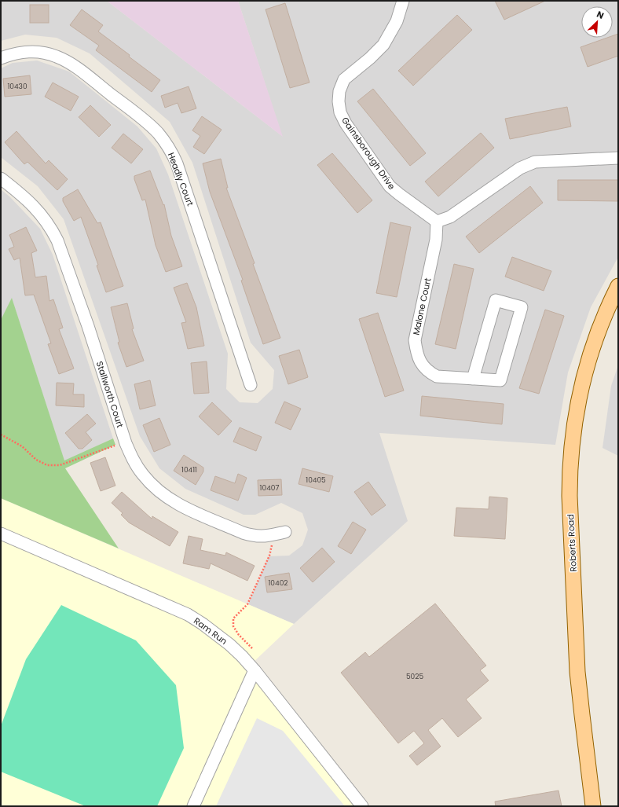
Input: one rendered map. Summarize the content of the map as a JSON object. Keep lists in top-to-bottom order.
{
  "streets": {
    "main road": ["Roberts Road"],
    "street": [
      "Gainsborough Drive",
      "Headly Court",
      "Malone Court",
      "Stallworth Court",
      "Ram Run"
    ]
  },
  "crossings": [
    ["Gainsborough Drive", "Malone Court"]
  ],
  "house_numbers": [
    "10430",
    "10411",
    "10405",
    "10407",
    "10402",
    "5025"
  ],
  "north": "top right"
}
